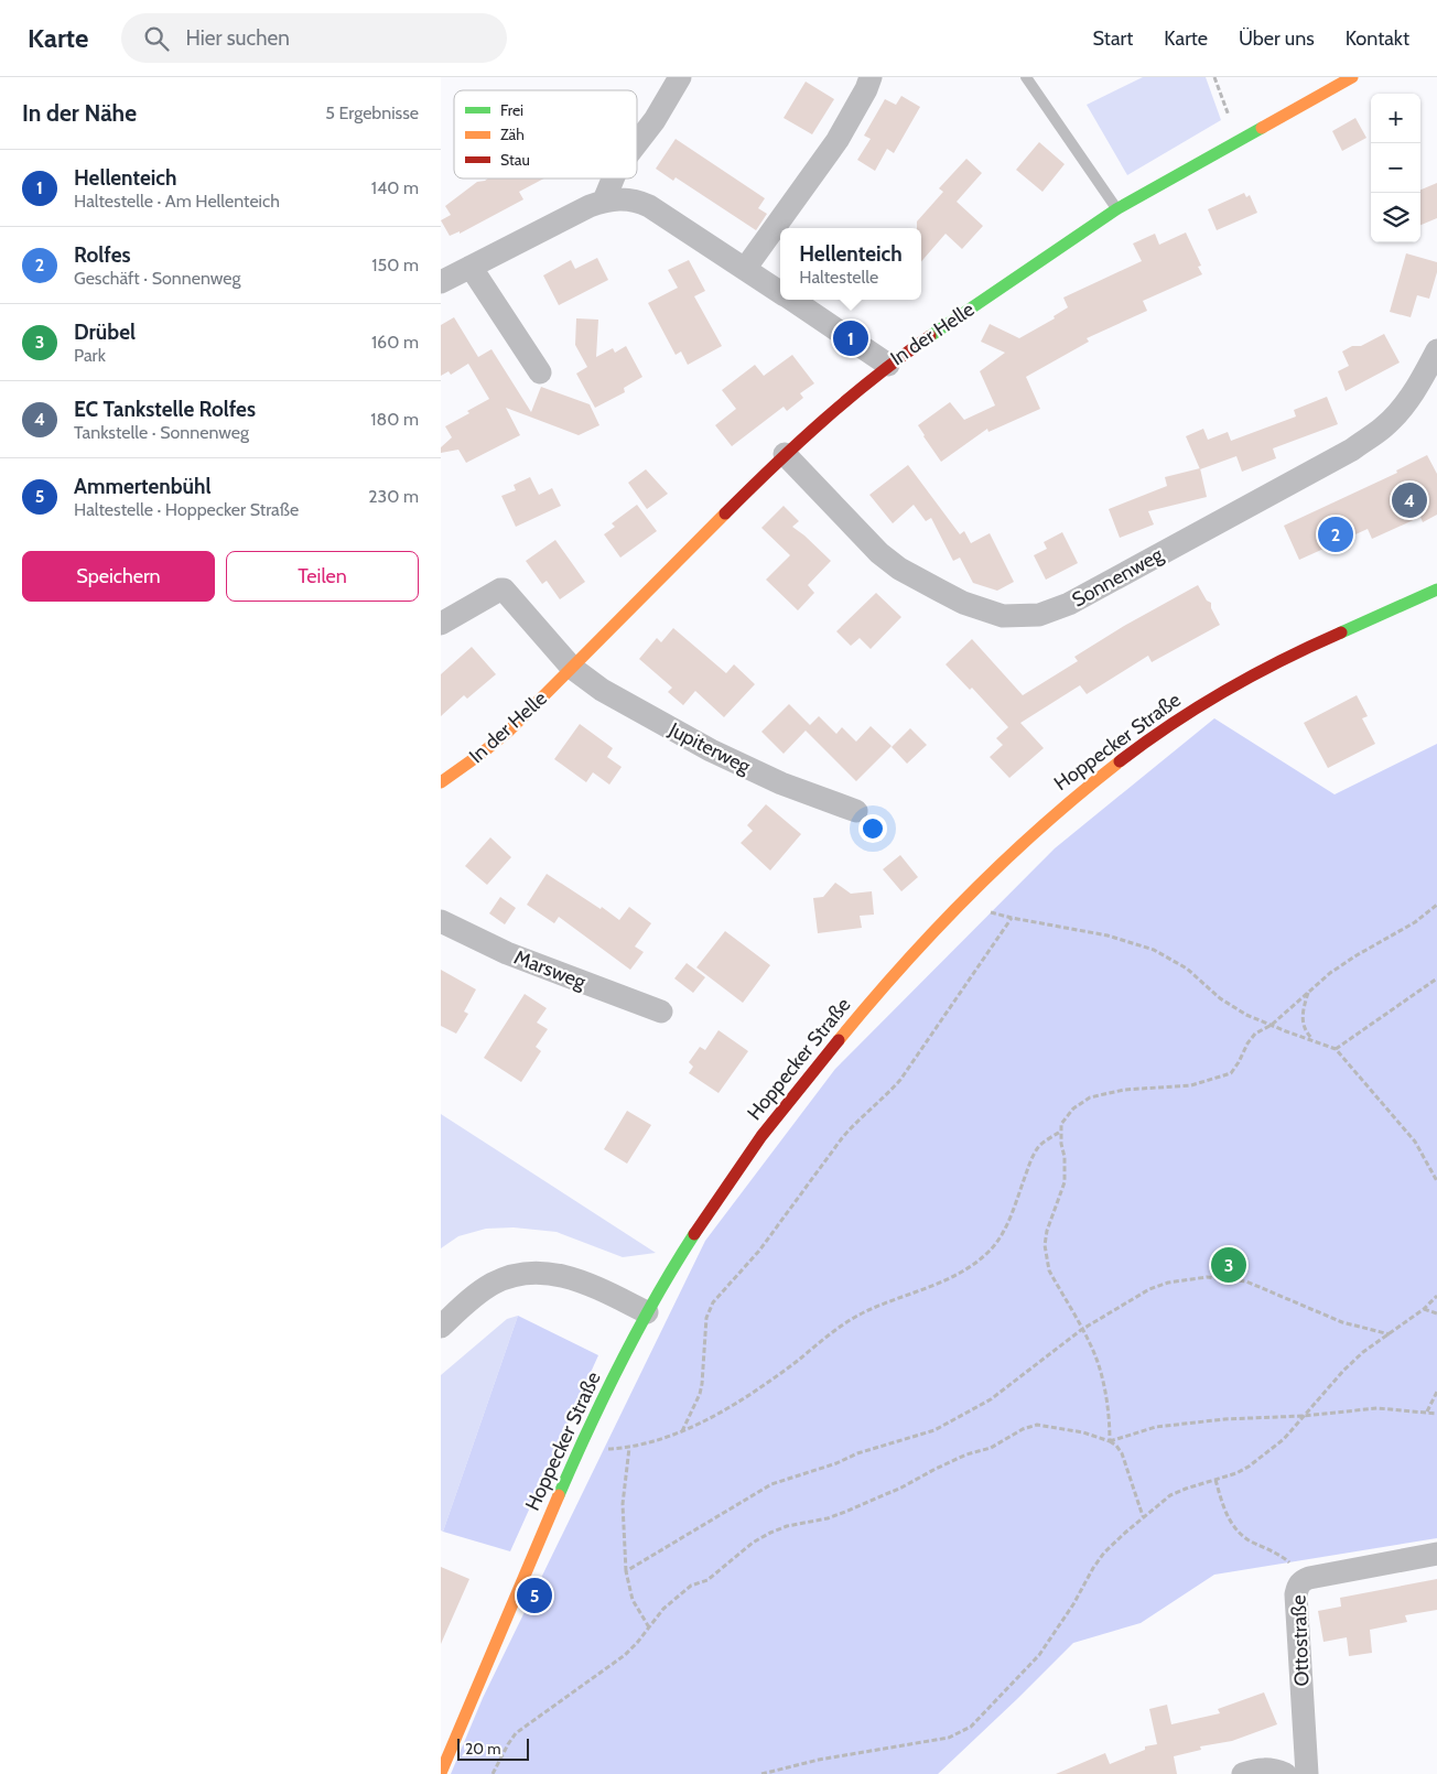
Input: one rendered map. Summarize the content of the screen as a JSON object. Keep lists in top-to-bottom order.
{
  "streets": {
    "street": [
      "In der Helle",
      "Sonnenweg",
      "Hoppecker Straße",
      "Jupiterweg",
      "Marsweg",
      "Ottostraße"
    ]
  },
  "crossings": [
    ["In der Helle", "Sonnenweg"],
    ["In der Helle", "Jupiterweg"]
  ],
  "legend": ["Frei", "Zäh", "Stau"],
  "scale_bar": "20 m",
  "page": {
    "header": "Karte",
    "search": "Hier suchen",
    "nav": [
      "Start",
      "Karte",
      "Über uns",
      "Kontakt"
    ],
    "heading": ["In der Nähe", "5 Ergebnisse"],
    "map_buttons": ["+", "−"],
    "list": [
      {
        "mark": "1",
        "name": "Hellenteich",
        "note": "Haltestelle · Am Hellenteich",
        "value": "140 m"
      },
      {
        "mark": "2",
        "name": "Rolfes",
        "note": "Geschäft · Sonnenweg",
        "value": "150 m"
      },
      {
        "mark": "3",
        "name": "Drübel",
        "note": "Park",
        "value": "160 m"
      },
      {
        "mark": "4",
        "name": "EC Tankstelle Rolfes",
        "note": "Tankstelle · Sonnenweg",
        "value": "180 m"
      },
      {
        "mark": "5",
        "name": "Ammertenbühl",
        "note": "Haltestelle · Hoppecker Straße",
        "value": "230 m"
      }
    ],
    "popup": ["Hellenteich", "Haltestelle"],
    "pins": [
      "1",
      "4",
      "2",
      "3",
      "5"
    ],
    "buttons": ["Speichern", "Teilen"],
    "scale": "20 m"
  }
}
